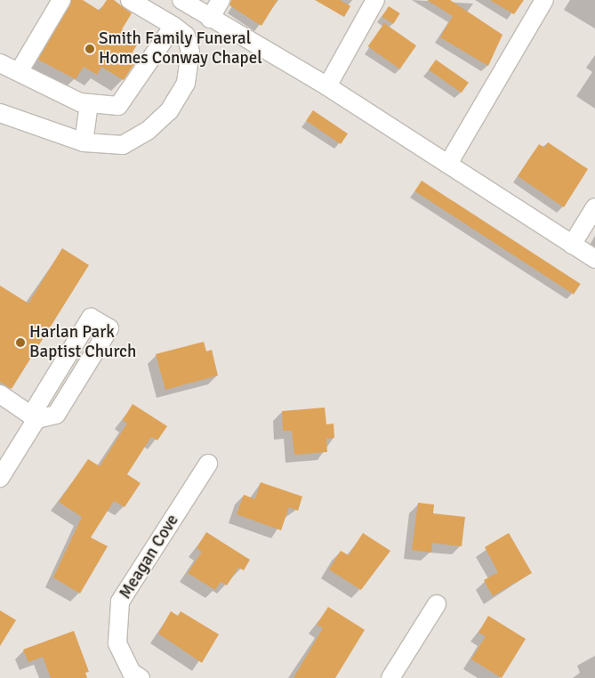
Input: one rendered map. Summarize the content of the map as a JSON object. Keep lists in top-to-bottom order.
{
  "streets": {
    "street": ["Meagan Cove"]
  },
  "places": ["Smith Family Funeral Homes Conway Chapel", "Harlan Park Baptist Church"]
}
